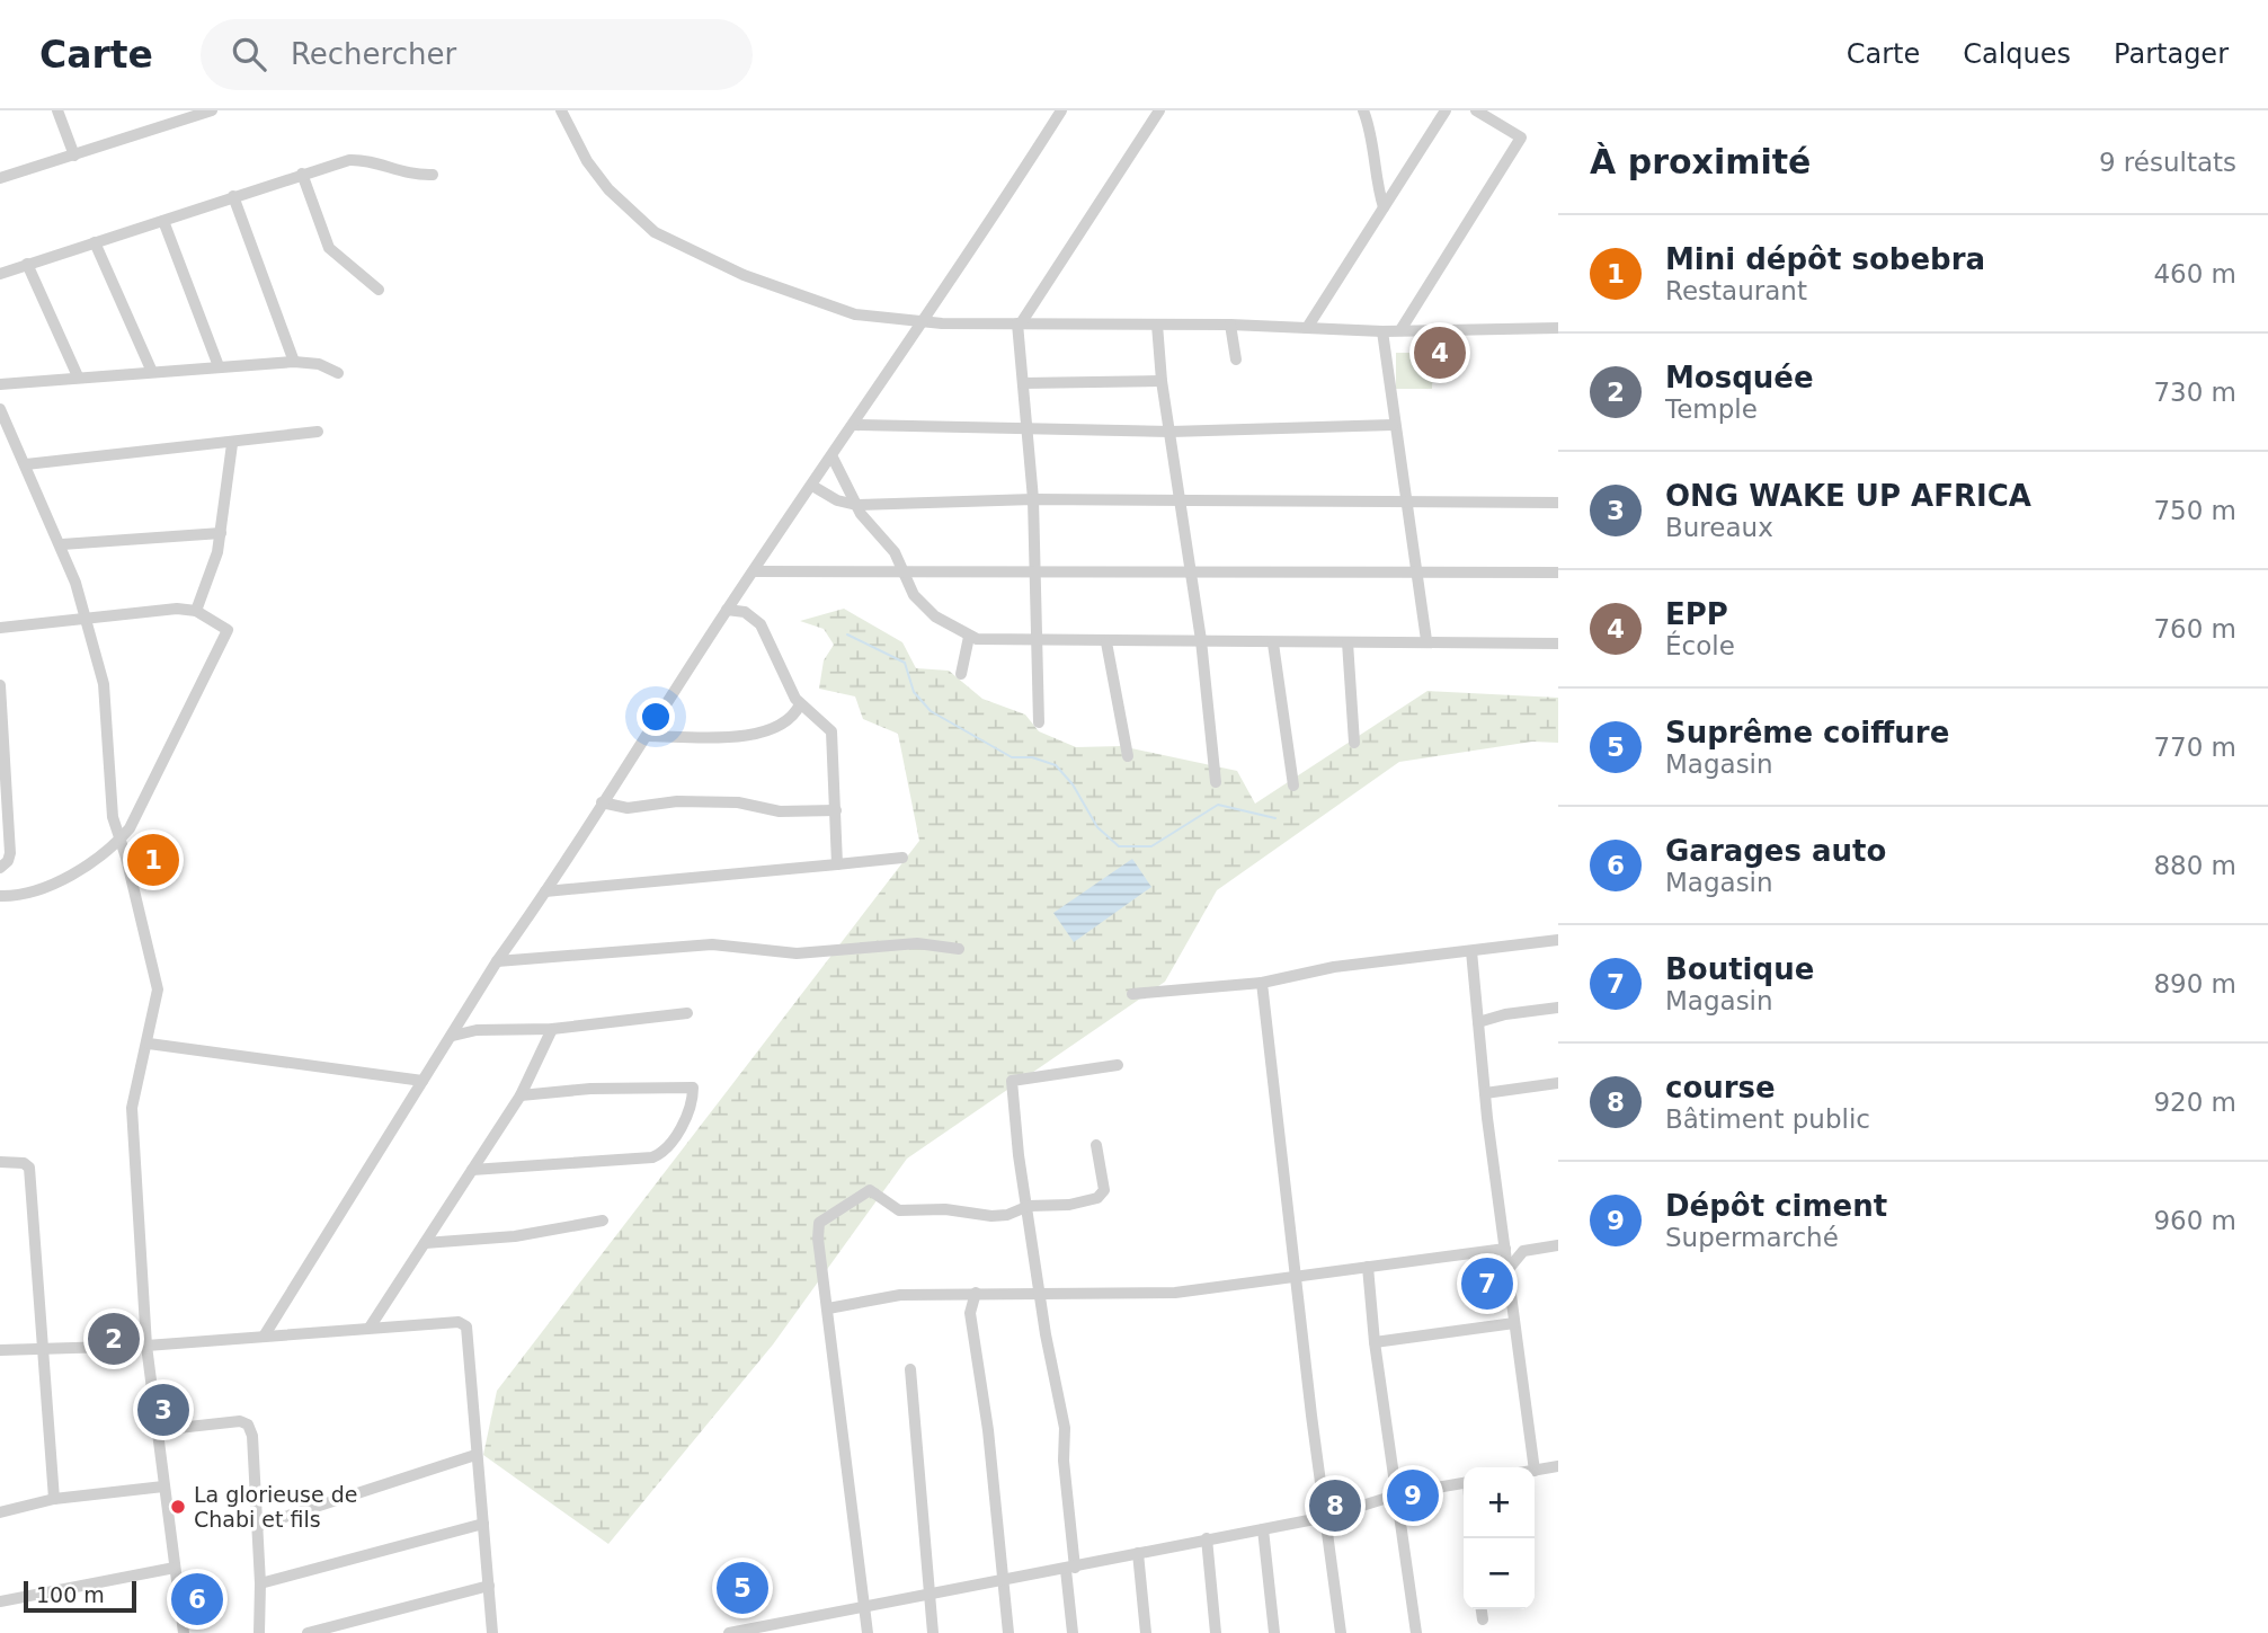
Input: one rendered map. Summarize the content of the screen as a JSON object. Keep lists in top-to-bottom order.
{
  "places": ["La glorieuse de Chabi et fils"],
  "scale_bar": "100 m",
  "page": {
    "header": "Carte",
    "search": "Rechercher",
    "nav": ["Carte", "Calques", "Partager"],
    "heading": ["À proximité", "9 résultats"],
    "list": [
      {
        "mark": "1",
        "name": "Mini dépôt sobebra",
        "note": "Restaurant",
        "value": "460 m"
      },
      {
        "mark": "2",
        "name": "Mosquée",
        "note": "Temple",
        "value": "730 m"
      },
      {
        "mark": "3",
        "name": "ONG WAKE UP AFRICA",
        "note": "Bureaux",
        "value": "750 m"
      },
      {
        "mark": "4",
        "name": "EPP",
        "note": "École",
        "value": "760 m"
      },
      {
        "mark": "5",
        "name": "Suprême coiffure",
        "note": "Magasin",
        "value": "770 m"
      },
      {
        "mark": "6",
        "name": "Garages auto",
        "note": "Magasin",
        "value": "880 m"
      },
      {
        "mark": "7",
        "name": "Boutique",
        "note": "Magasin",
        "value": "890 m"
      },
      {
        "mark": "8",
        "name": "course",
        "note": "Bâtiment public",
        "value": "920 m"
      },
      {
        "mark": "9",
        "name": "Dépôt ciment",
        "note": "Supermarché",
        "value": "960 m"
      }
    ],
    "pins": [
      "4",
      "1",
      "7",
      "2",
      "3",
      "9",
      "8",
      "5",
      "6"
    ],
    "map_buttons": ["+", "−"],
    "scale": "100 m"
  }
}
